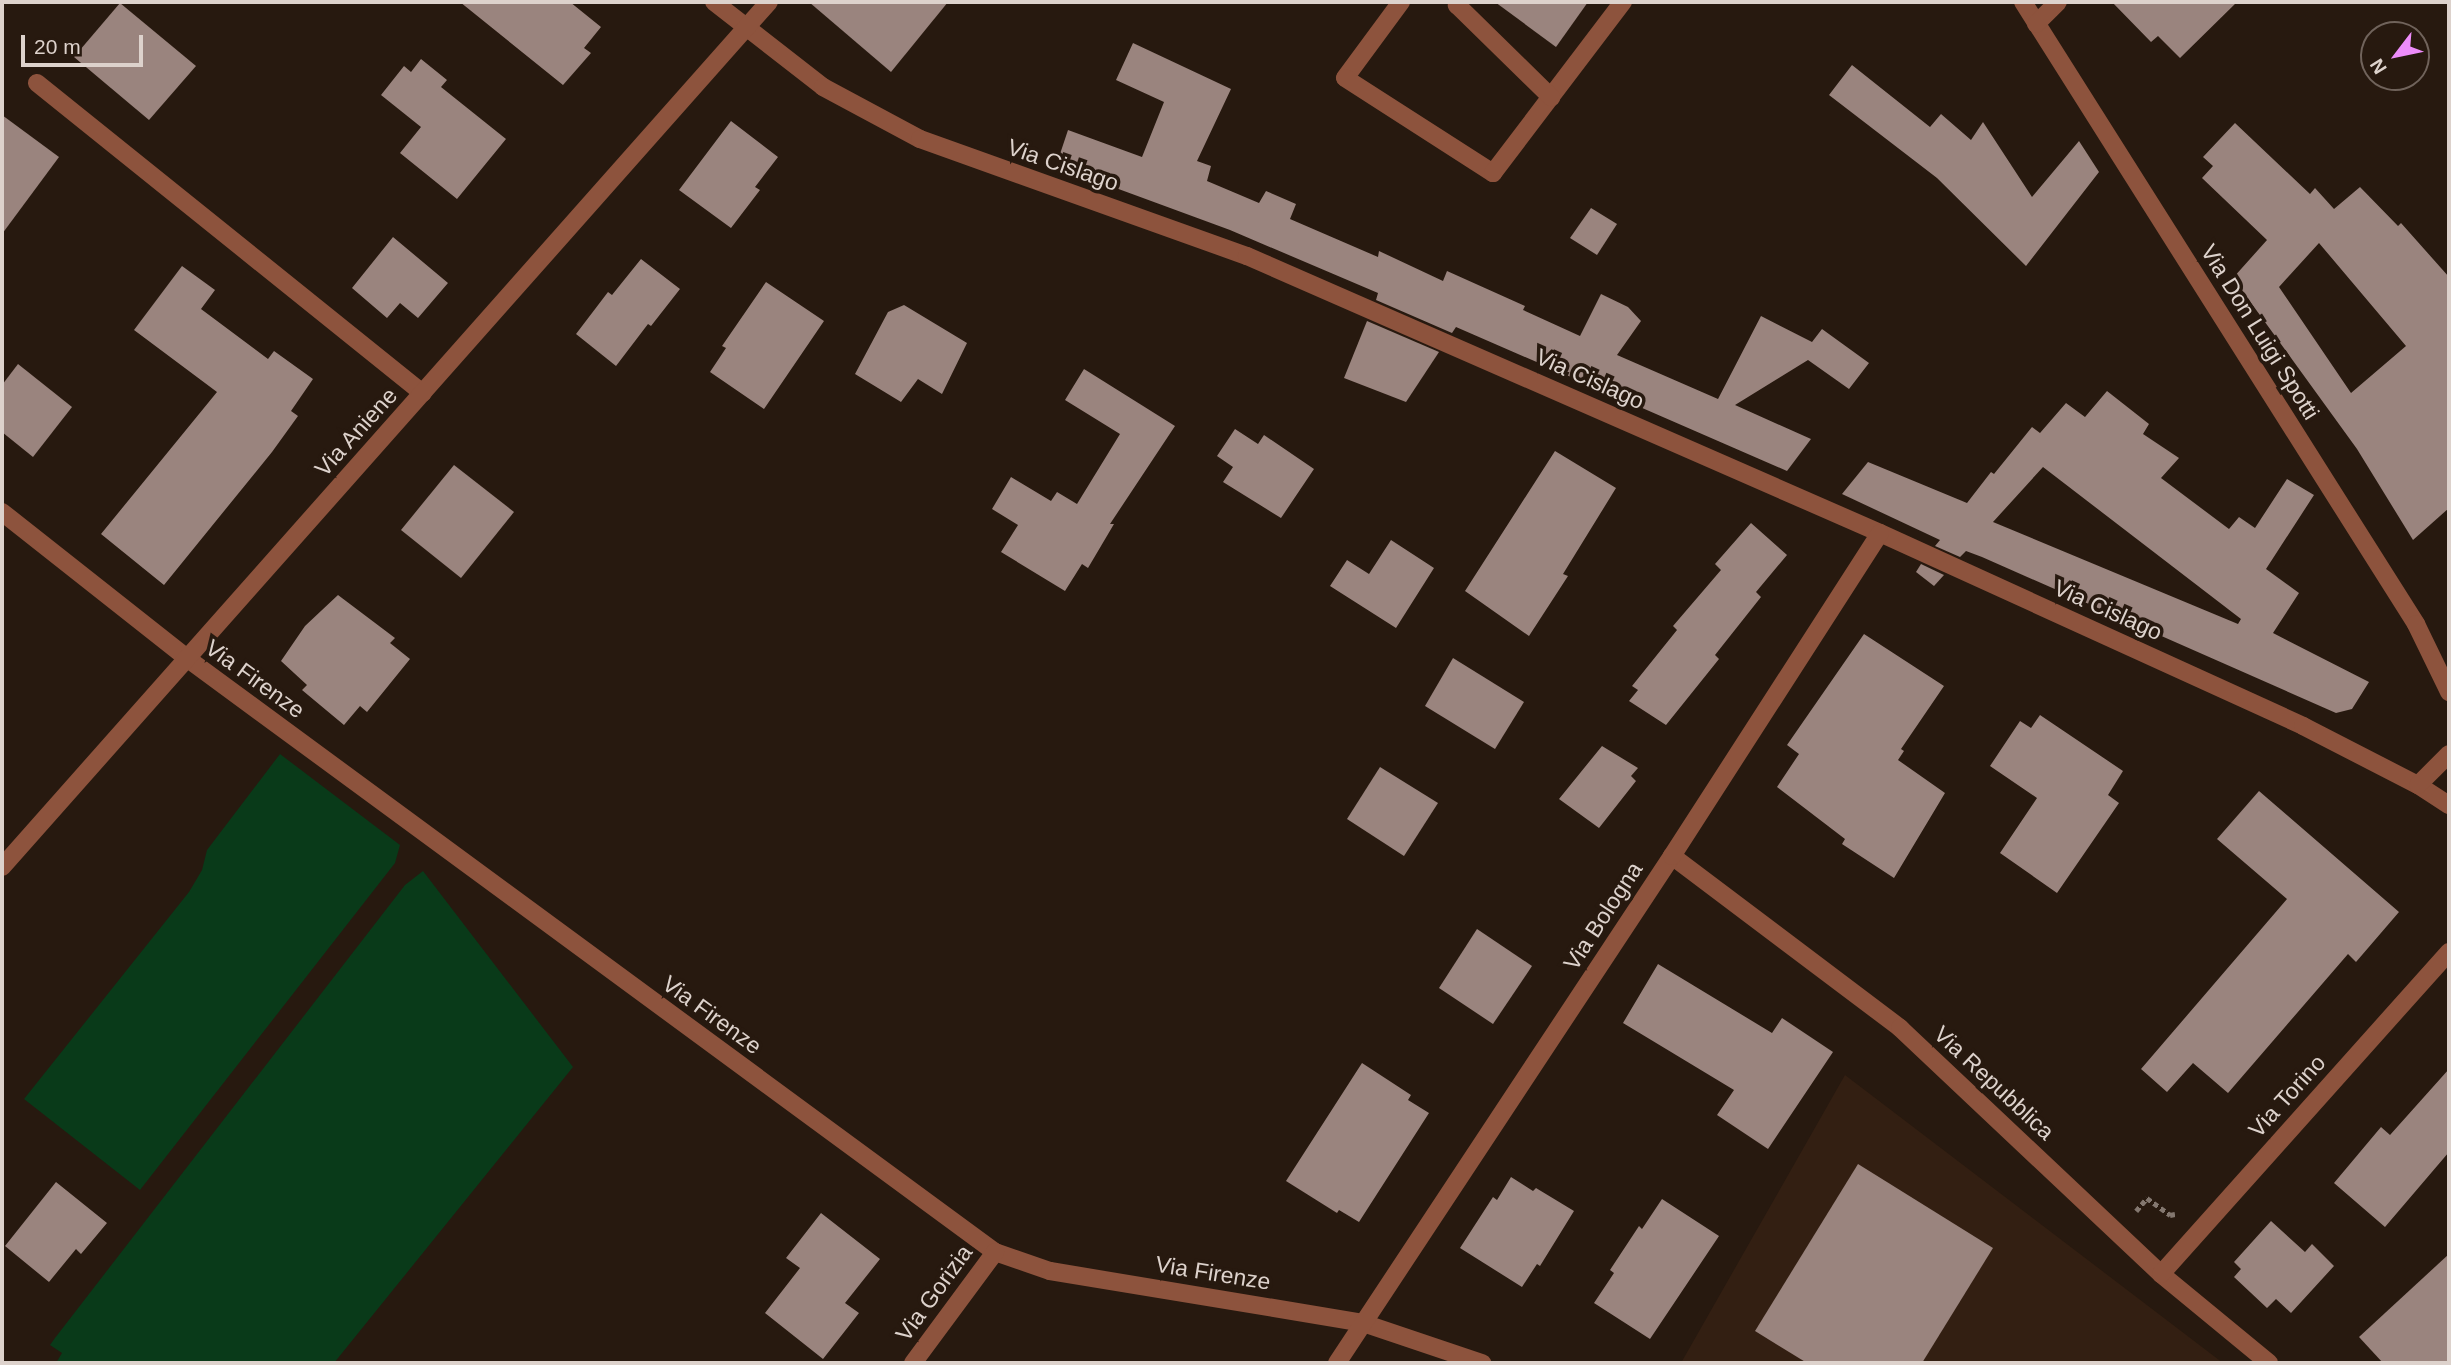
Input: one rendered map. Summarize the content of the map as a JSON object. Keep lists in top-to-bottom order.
{
  "streets": {
    "street": [
      "Via Cislago",
      "Via Don Luigi Spotti",
      "Via Aniene",
      "Via Firenze",
      "Via Bologna",
      "Via Repubblica",
      "Via Torino",
      "Via Gorizia"
    ]
  },
  "crossings": [
    ["Via Cislago", "Via Aniene"],
    ["Via Cislago", "Via Bologna"],
    ["Via Aniene", "Via Firenze"],
    ["Via Firenze", "Via Bologna"],
    ["Via Firenze", "Via Gorizia"],
    ["Via Bologna", "Via Repubblica"],
    ["Via Repubblica", "Via Torino"]
  ],
  "scale_bar": "20 m",
  "north": "bottom left"
}
